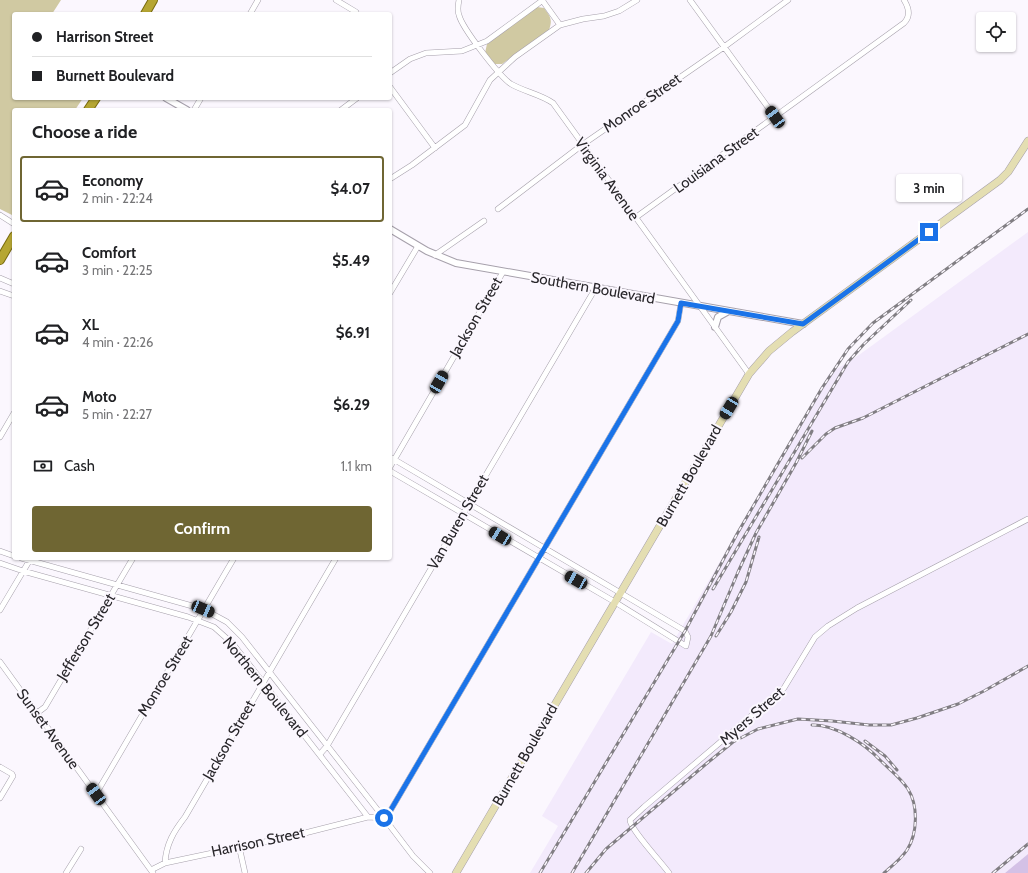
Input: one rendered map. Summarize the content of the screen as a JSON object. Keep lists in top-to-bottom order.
{
  "streets": {
    "main road": ["Burnett Boulevard"],
    "street": [
      "Monroe Street",
      "Louisiana Street",
      "Virginia Avenue",
      "Southern Boulevard",
      "Jackson Street",
      "Van Buren Street",
      "Jefferson Street",
      "Northern Boulevard",
      "Myers Street",
      "Sunset Avenue",
      "Harrison Street"
    ]
  },
  "crossings": [
    ["Monroe Street", "Virginia Avenue"],
    ["Monroe Street", "Northern Boulevard"],
    ["Monroe Street", "Sunset Avenue"],
    ["Louisiana Street", "Virginia Avenue"],
    ["Virginia Avenue", "Southern Boulevard"],
    ["Virginia Avenue", "Burnett Boulevard"],
    ["Southern Boulevard", "Jackson Street"],
    ["Southern Boulevard", "Burnett Boulevard"],
    ["Southern Boulevard", "Van Buren Street"],
    ["Jackson Street", "Northern Boulevard"],
    ["Jackson Street", "Harrison Street"],
    ["Van Buren Street", "Northern Boulevard"],
    ["Jefferson Street", "Northern Boulevard"],
    ["Jefferson Street", "Sunset Avenue"],
    ["Northern Boulevard", "Harrison Street"],
    ["Sunset Avenue", "Harrison Street"]
  ],
  "page": {
    "banner": ["Harrison Street", "Burnett Boulevard"],
    "heading": "Choose a ride",
    "list": [
      {
        "name": "Economy",
        "note": "2 min · 22:24",
        "value": "$4.07"
      },
      {
        "name": "Comfort",
        "note": "3 min · 22:25",
        "value": "$5.49"
      },
      {
        "name": "XL",
        "note": "4 min · 22:26",
        "value": "$6.91"
      },
      {
        "name": "Moto",
        "note": "5 min · 22:27",
        "value": "$6.29"
      }
    ],
    "bubble": "3 min",
    "pay": ["Cash", "1.1 km"],
    "buttons": "Confirm"
  }
}
